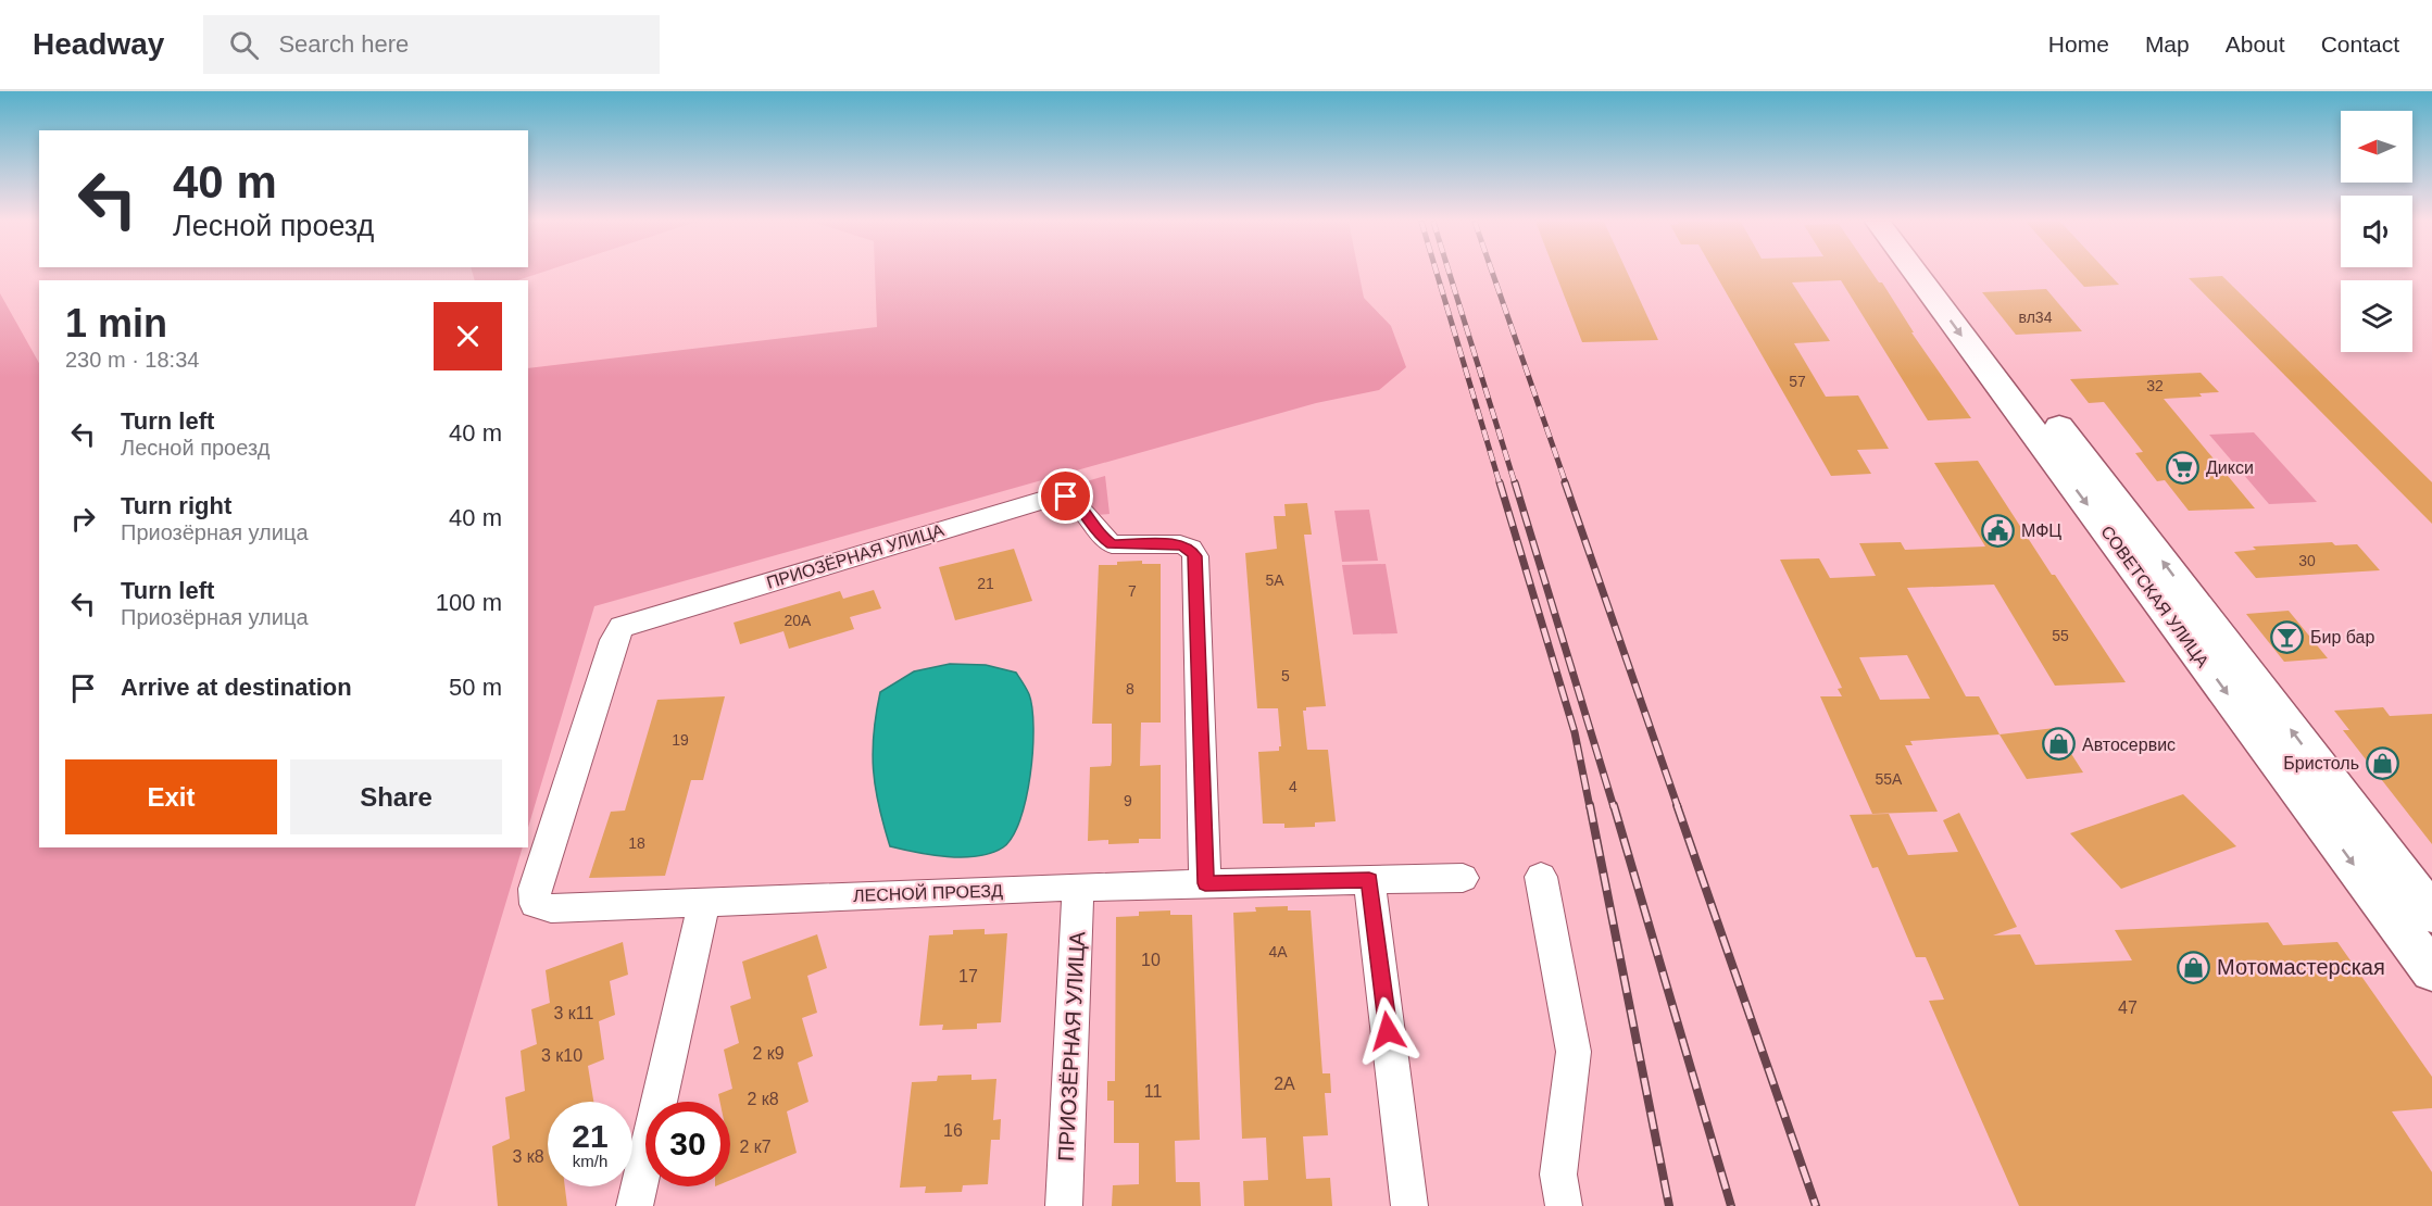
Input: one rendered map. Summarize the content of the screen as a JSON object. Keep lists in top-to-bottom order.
{
  "streets": {
    "main road": ["СОВЕТСКАЯ УЛИЦА"],
    "street": ["ПРИОЗЁРНАЯ УЛИЦА", "ЛЕСНОЙ ПРОЕЗД"]
  },
  "crossings": [
    ["ПРИОЗЁРНАЯ УЛИЦА", "ЛЕСНОЙ ПРОЕЗД"]
  ],
  "places": {
    "supermarket": ["Дикси"],
    "public building": ["МФЦ"],
    "bar": ["Бир бар"],
    "shop": ["Автосервис", "Бристоль", "Мотомастерская"]
  },
  "house_numbers": [
    "вл34",
    "57",
    "32",
    "30",
    "5А",
    "21",
    "7",
    "20А",
    "55",
    "5",
    "8",
    "19",
    "55А",
    "4",
    "9",
    "18",
    "4А",
    "10",
    "17",
    "47",
    "3 к11",
    "2 к9",
    "3 к10",
    "2А",
    "11",
    "2 к8",
    "16",
    "2 к7",
    "3 к8"
  ],
  "north": "left",
  "page": {
    "header": "Headway",
    "search": "Search here",
    "nav": [
      "Home",
      "Map",
      "About",
      "Contact"
    ],
    "turn": ["40 m", "Лесной проезд"],
    "heading": ["1 min", "230 m · 18:34"],
    "list": [
      {
        "name": "Turn left",
        "note": "Лесной проезд",
        "value": "40 m"
      },
      {
        "name": "Turn right",
        "note": "Приозёрная улица",
        "value": "40 m"
      },
      {
        "name": "Turn left",
        "note": "Приозёрная улица",
        "value": "100 m"
      },
      {
        "name": "Arrive at destination",
        "value": "50 m"
      }
    ],
    "buttons": ["Exit", "Share"],
    "speed": "21 km/h",
    "limit": "30"
  }
}
